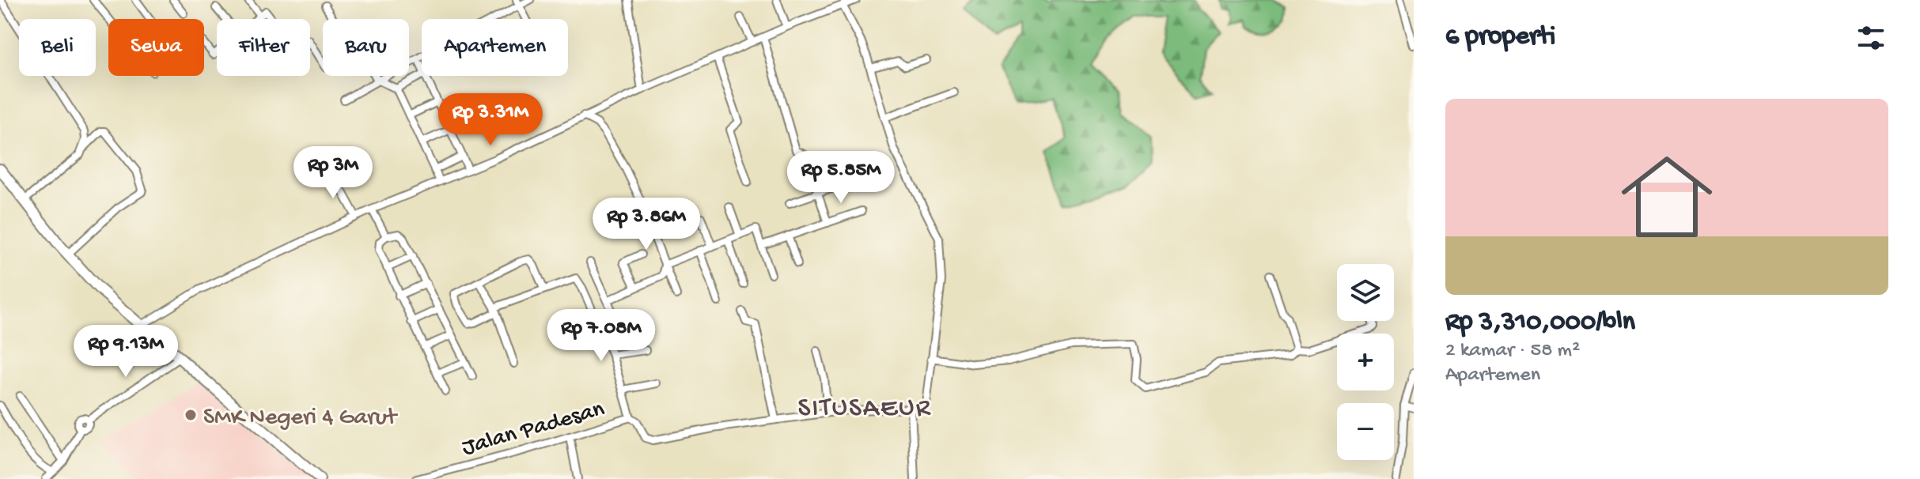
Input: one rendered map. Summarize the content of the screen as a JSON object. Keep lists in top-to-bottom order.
{
  "streets": {
    "street": ["Jalan Padesan"]
  },
  "districts": ["SITUSAEUR"],
  "places": ["SMK Negeri 4 Garut"],
  "page": {
    "heading": "6 properti",
    "chip": [
      "Beli",
      "Sewa",
      "Filter",
      "Baru",
      "Apartemen"
    ],
    "list": [
      {
        "name": "Rp 3,310,000/bln",
        "note": "2 kamar · 58 m² · Apartemen"
      }
    ],
    "price": [
      "Rp 3.31M",
      "Rp 3M",
      "Rp 5.85M",
      "Rp 3.86M",
      "Rp 7.08M",
      "Rp 9.13M"
    ],
    "map_buttons": ["+", "−"]
  }
}
